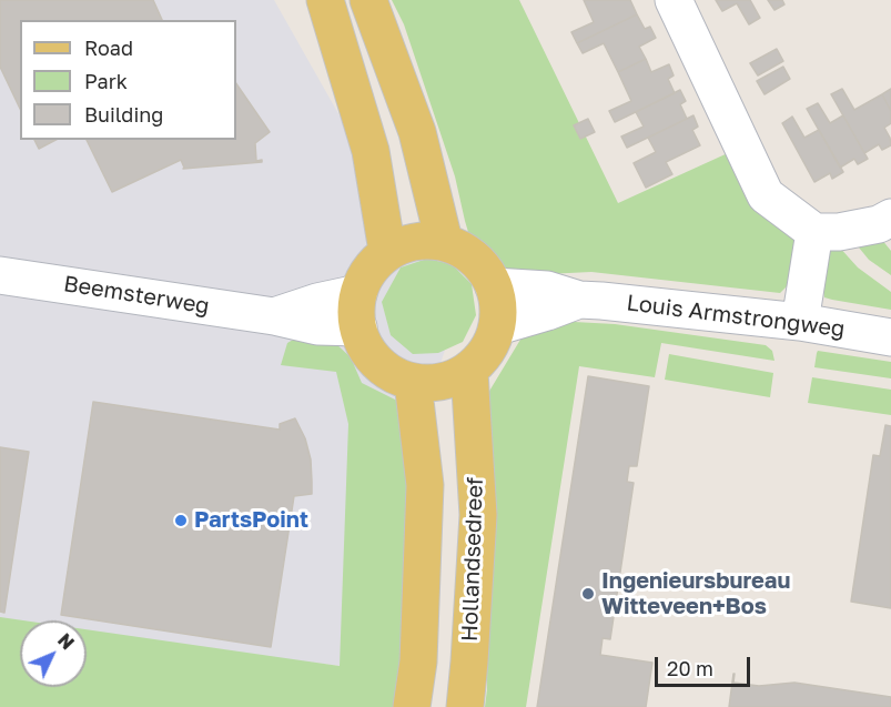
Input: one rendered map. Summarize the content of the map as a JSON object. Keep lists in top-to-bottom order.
{
  "streets": {
    "main road": ["Hollandsedreef"],
    "street": ["Beemsterweg", "Louis Armstrongweg"]
  },
  "crossings": [
    ["Beemsterweg", "Louis Armstrongweg"],
    ["Beemsterweg", "Hollandsedreef"],
    ["Louis Armstrongweg", "Hollandsedreef"]
  ],
  "places": ["PartsPoint", "Ingenieursbureau Witteveen+Bos"],
  "legend": ["Road", "Park", "Building"],
  "scale_bar": "20 m",
  "north": "top right"
}
